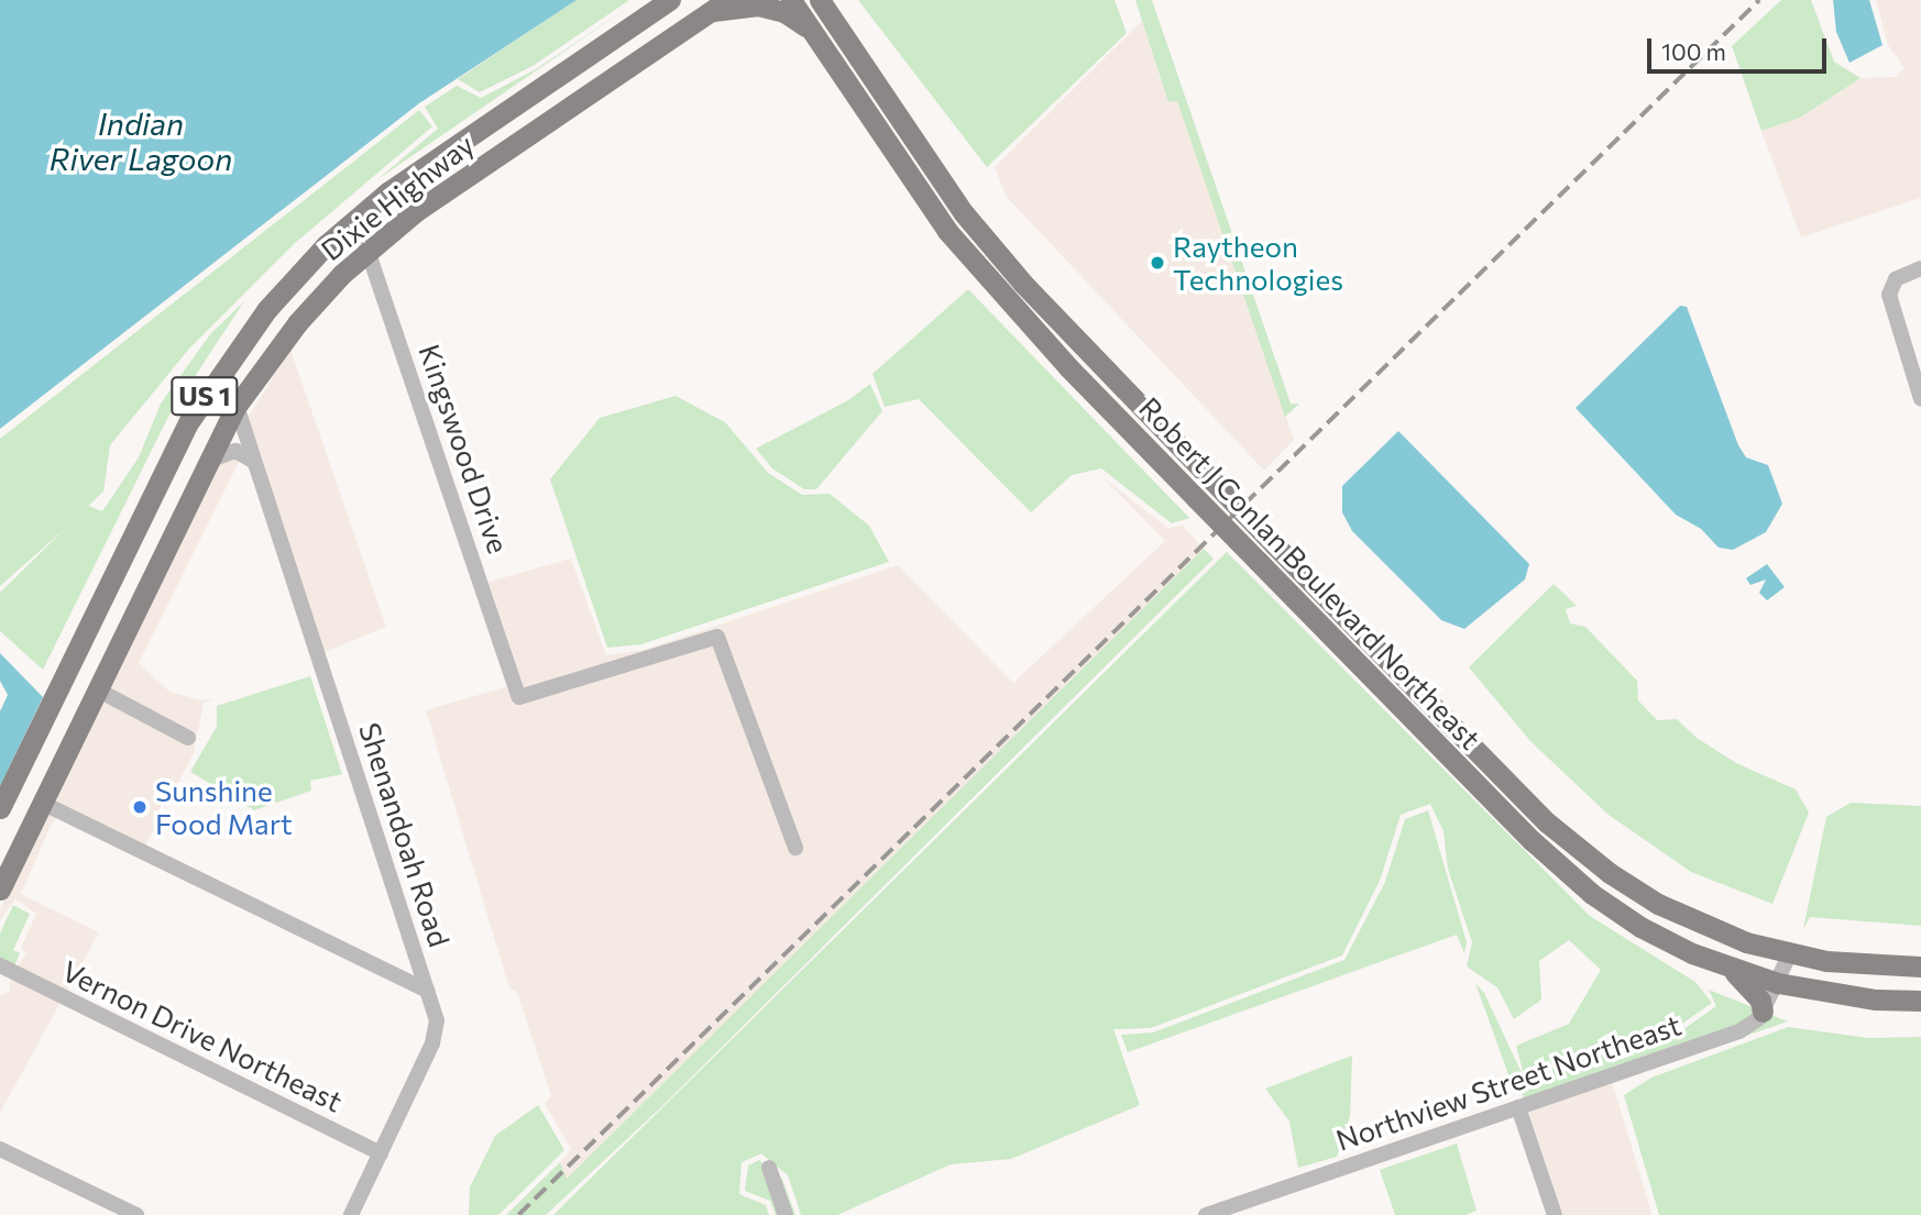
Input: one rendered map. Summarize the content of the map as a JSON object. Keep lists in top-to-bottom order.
{
  "streets": {
    "main road": ["Dixie Highway", "US 1", "Robert J Conlan Boulevard Northeast"],
    "street": [
      "Kingswood Drive",
      "Shenandoah Road",
      "Vernon Drive Northeast",
      "Northview Street Northeast"
    ]
  },
  "crossings": [
    ["Dixie Highway", "Kingswood Drive"],
    ["Dixie Highway", "Shenandoah Road"],
    ["Robert J Conlan Boulevard Northeast", "Northview Street Northeast"],
    ["Shenandoah Road", "Vernon Drive Northeast"]
  ],
  "water": ["Indian River Lagoon"],
  "places": ["Raytheon Technologies", "Sunshine Food Mart"],
  "scale_bar": "100 m"
}
